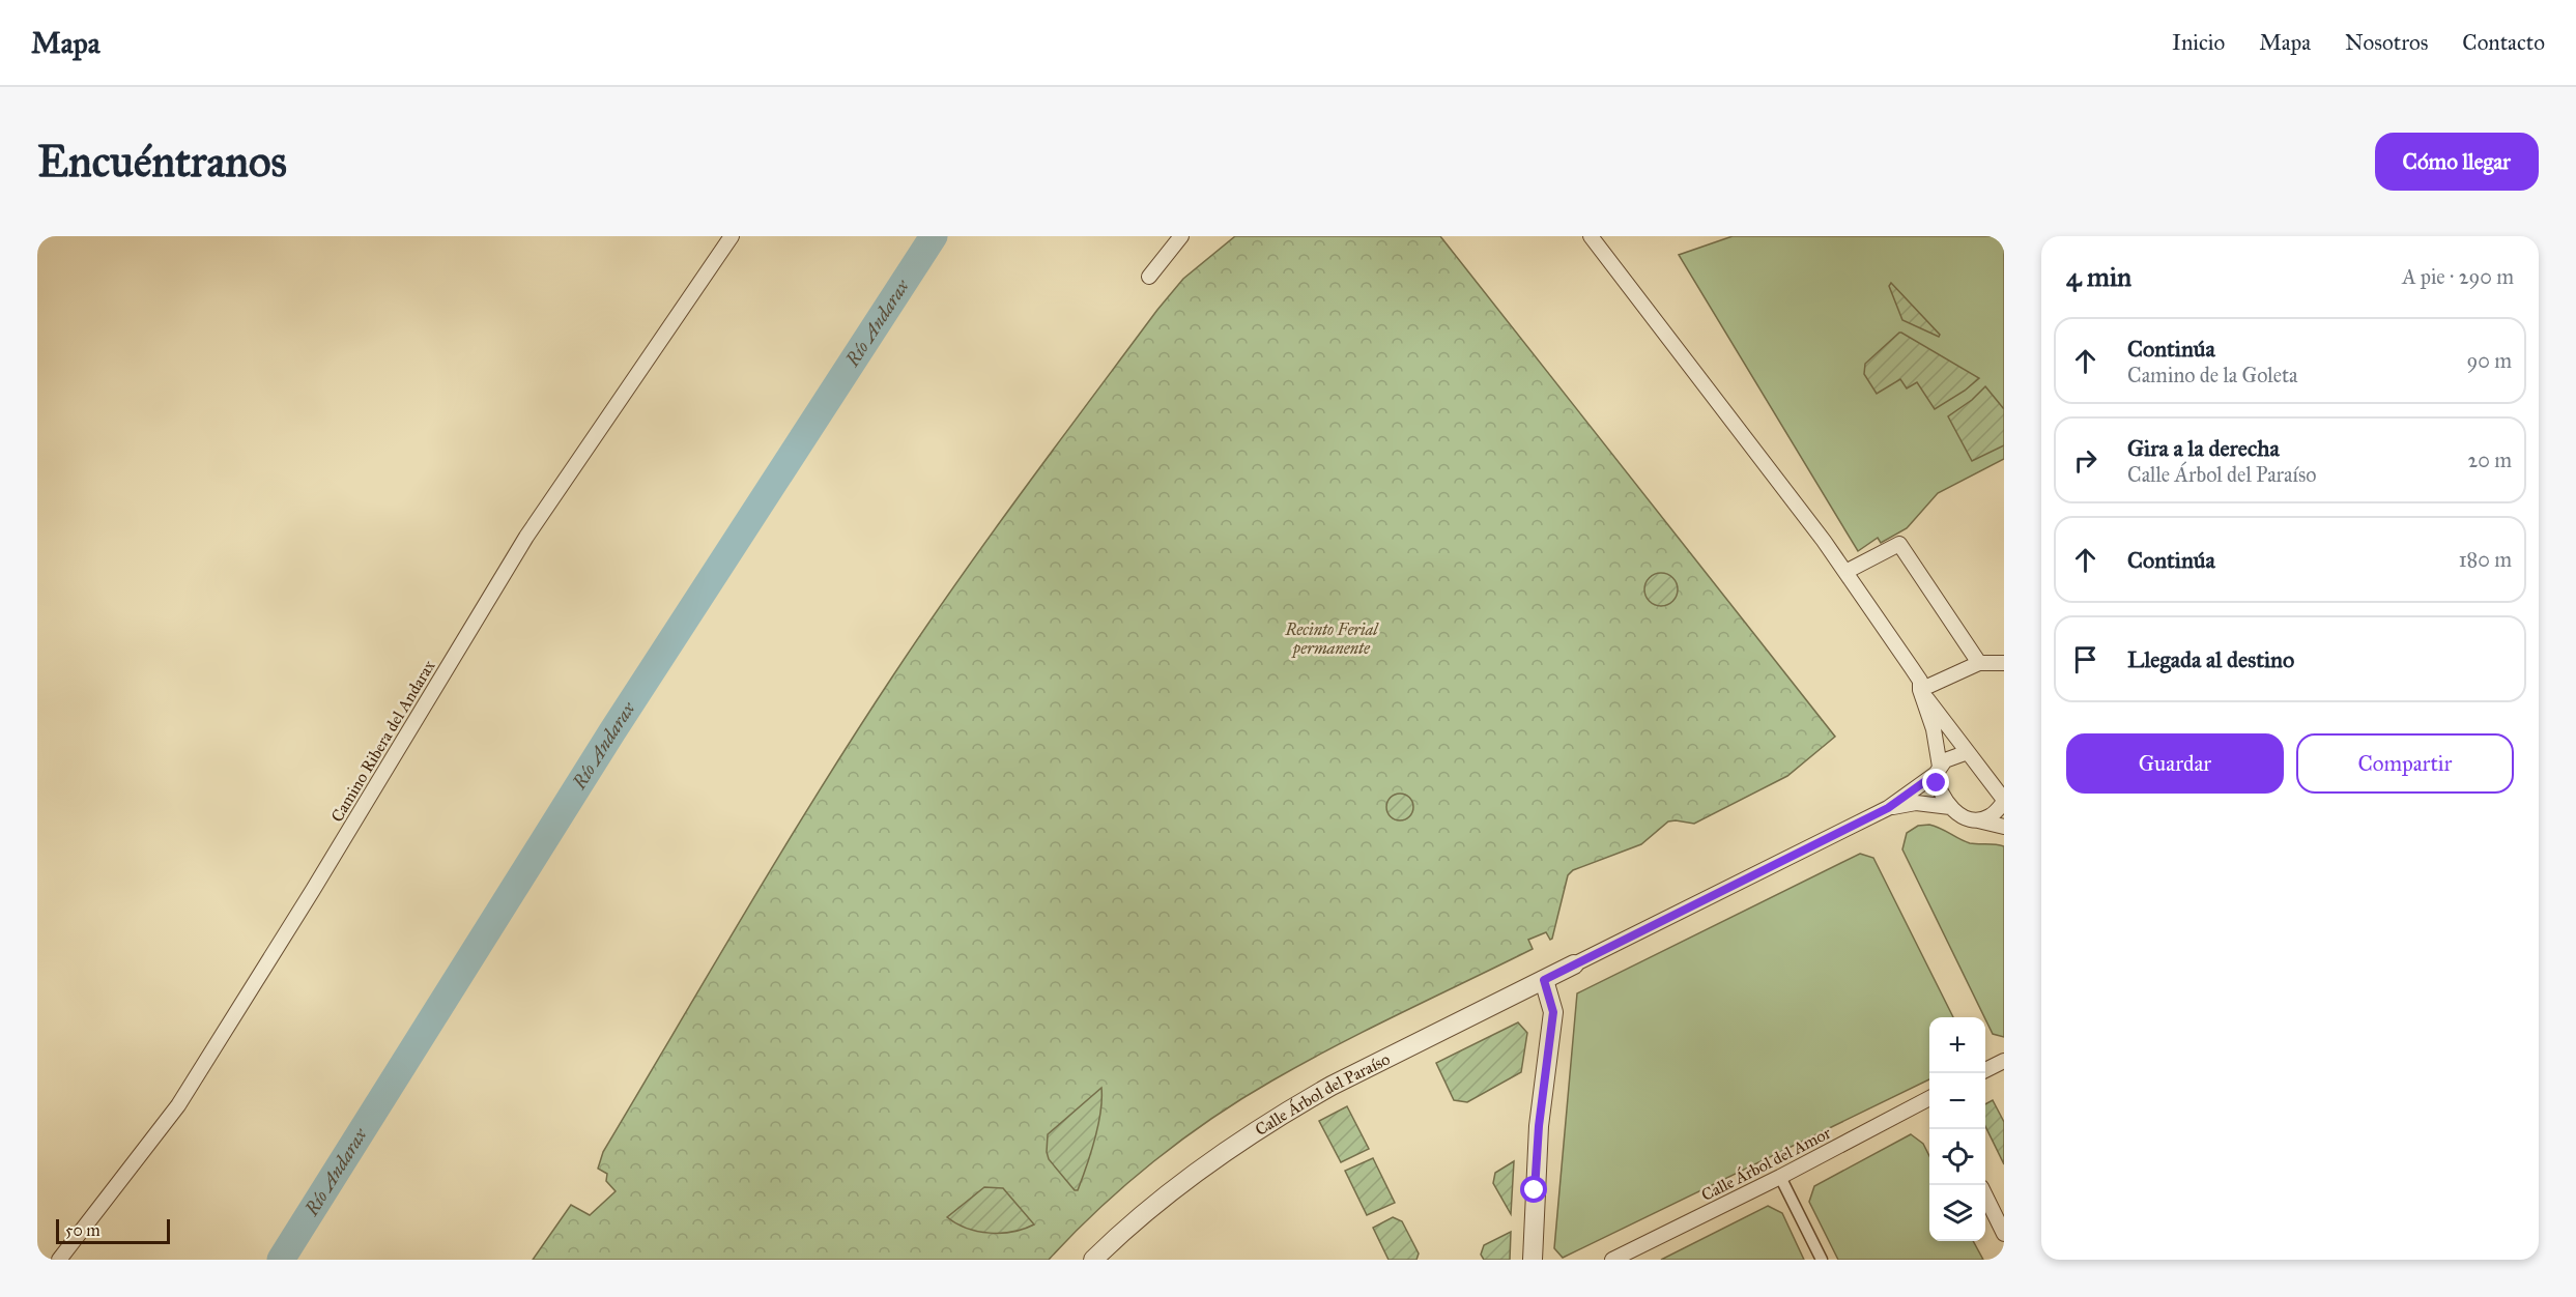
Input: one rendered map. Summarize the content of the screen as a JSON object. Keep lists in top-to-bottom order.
{
  "streets": {
    "street": ["Camino Ribera del Andarax", "Calle Árbol del Paraíso", "Calle Árbol del Amor"]
  },
  "water": ["Río Andarax"],
  "parks": ["Recinto Ferial permanente"],
  "scale_bar": "50 m",
  "page": {
    "header": "Mapa",
    "nav": [
      "Inicio",
      "Mapa",
      "Nosotros",
      "Contacto"
    ],
    "buttons": [
      "Cómo llegar",
      ["Guardar", "Compartir"]
    ],
    "title": "Encuéntranos",
    "heading": ["4 min", "A pie · 290 m"],
    "list": [
      ["Continúa", "Camino de la Goleta", "90 m"],
      ["Gira a la derecha", "Calle Árbol del Paraíso", "20 m"],
      ["Continúa", "180 m"],
      "Llegada al destino"
    ],
    "map_buttons": ["+", "−"],
    "scale": "50 m"
  }
}
